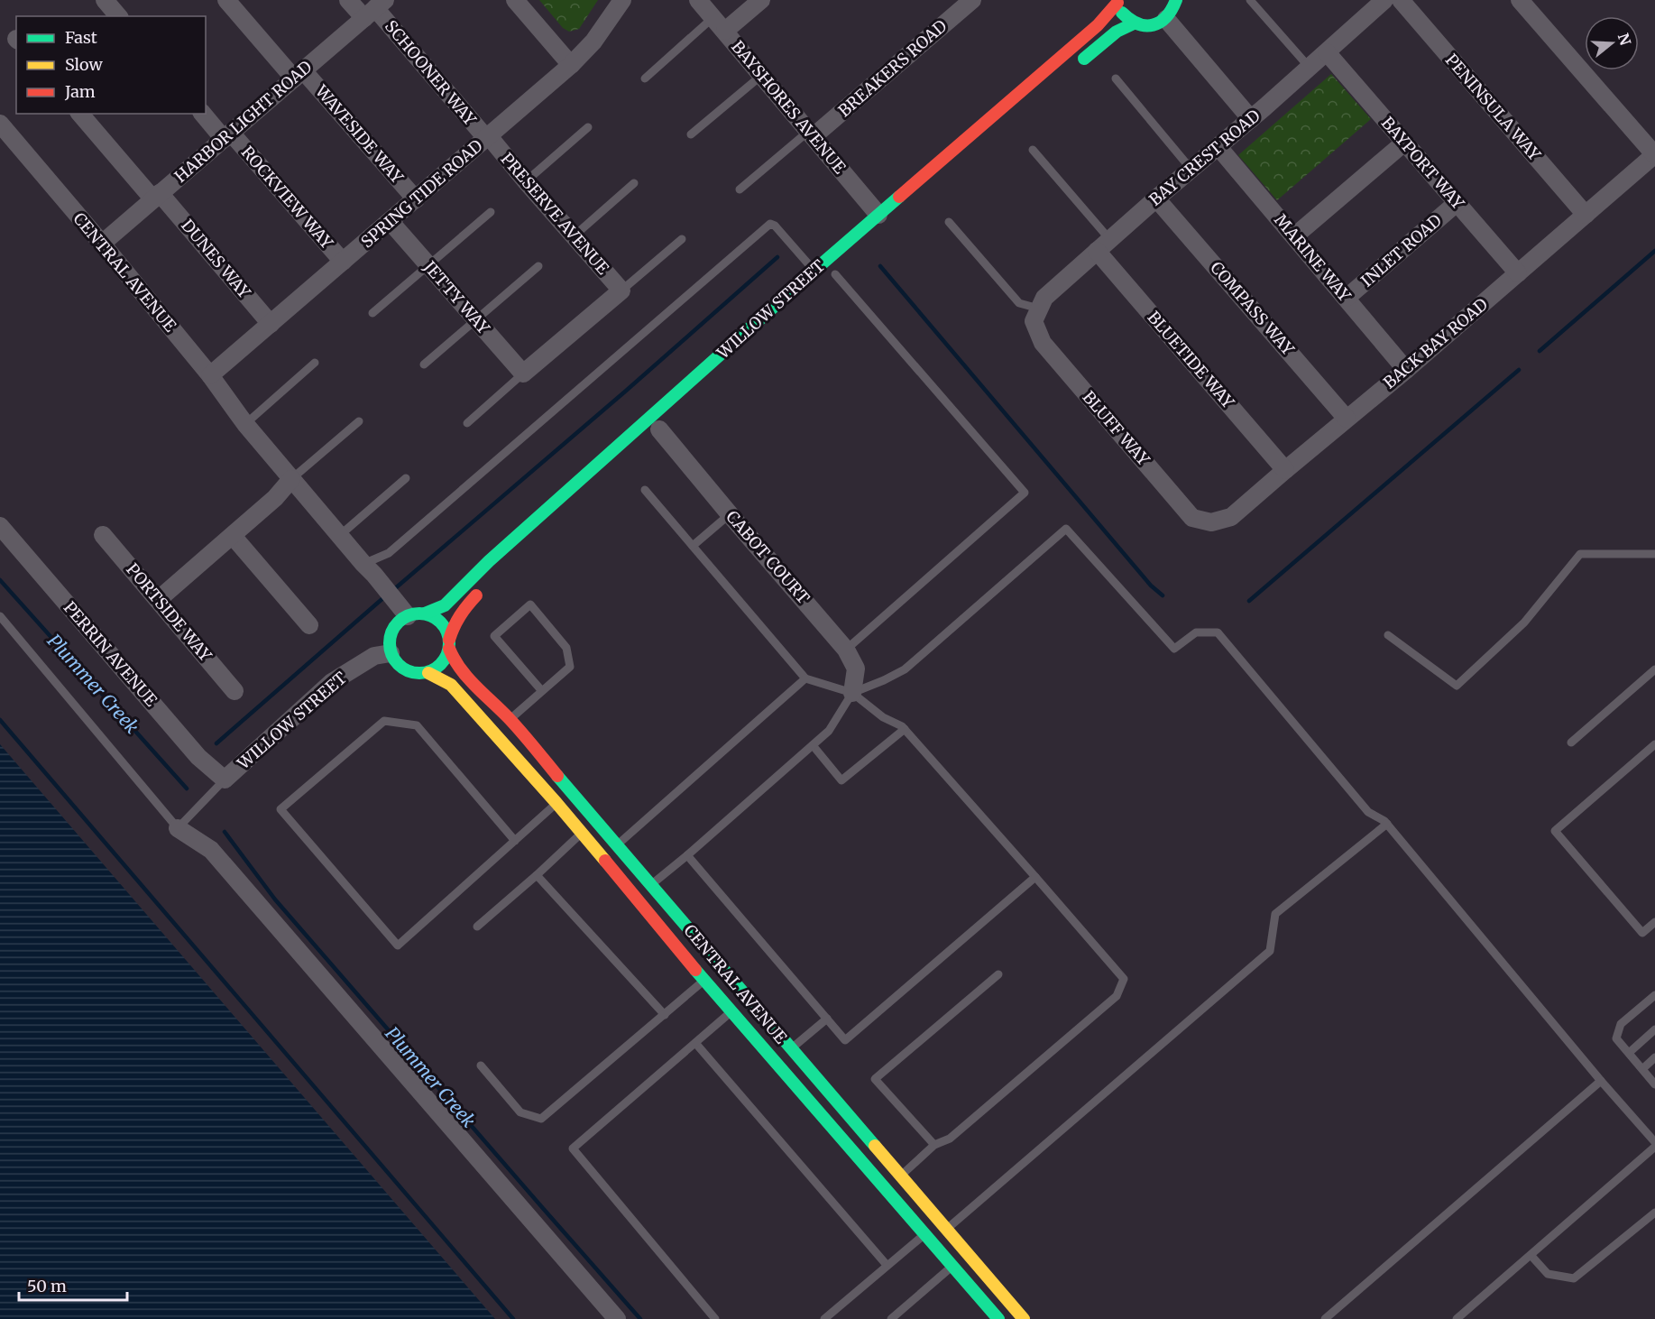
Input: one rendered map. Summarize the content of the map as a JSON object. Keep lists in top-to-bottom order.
{
  "streets": {
    "street": [
      "BREAKERS ROAD",
      "SCHOONER WAY",
      "BAYSHORES AVENUE",
      "PENINSULA WAY",
      "HARBOR LIGHT ROAD",
      "WAVESIDE WAY",
      "BAY CREST ROAD",
      "BAYPORT WAY",
      "SPRING TIDE ROAD",
      "ROCKVIEW WAY",
      "PRESERVE AVENUE",
      "INLET ROAD",
      "MARINE WAY",
      "DUNES WAY",
      "CENTRAL AVENUE",
      "JETTY WAY",
      "COMPASS WAY",
      "WILLOW STREET",
      "BACK BAY ROAD",
      "BLUETIDE WAY",
      "BLUFF WAY",
      "CABOT COURT",
      "PORTSIDE WAY",
      "PERRIN AVENUE"
    ]
  },
  "crossings": [
    ["BREAKERS ROAD", "BAYSHORES AVENUE"],
    ["SCHOONER WAY", "HARBOR LIGHT ROAD"],
    ["SCHOONER WAY", "SPRING TIDE ROAD"],
    ["SCHOONER WAY", "PRESERVE AVENUE"],
    ["BAYSHORES AVENUE", "WILLOW STREET"],
    ["PENINSULA WAY", "BACK BAY ROAD"],
    ["HARBOR LIGHT ROAD", "WAVESIDE WAY"],
    ["HARBOR LIGHT ROAD", "ROCKVIEW WAY"],
    ["HARBOR LIGHT ROAD", "DUNES WAY"],
    ["HARBOR LIGHT ROAD", "CENTRAL AVENUE"],
    ["WAVESIDE WAY", "SPRING TIDE ROAD"],
    ["BAY CREST ROAD", "BAYPORT WAY"],
    ["BAY CREST ROAD", "MARINE WAY"],
    ["BAY CREST ROAD", "COMPASS WAY"],
    ["BAY CREST ROAD", "BLUETIDE WAY"],
    ["BAY CREST ROAD", "BLUFF WAY"],
    ["BAYPORT WAY", "INLET ROAD"],
    ["BAYPORT WAY", "BACK BAY ROAD"],
    ["SPRING TIDE ROAD", "ROCKVIEW WAY"],
    ["SPRING TIDE ROAD", "PRESERVE AVENUE"],
    ["SPRING TIDE ROAD", "DUNES WAY"],
    ["SPRING TIDE ROAD", "CENTRAL AVENUE"],
    ["SPRING TIDE ROAD", "JETTY WAY"],
    ["INLET ROAD", "MARINE WAY"],
    ["MARINE WAY", "BACK BAY ROAD"],
    ["CENTRAL AVENUE", "WILLOW STREET"],
    ["COMPASS WAY", "BACK BAY ROAD"],
    ["WILLOW STREET", "PERRIN AVENUE"],
    ["BACK BAY ROAD", "BLUETIDE WAY"],
    ["BACK BAY ROAD", "BLUFF WAY"]
  ],
  "water": ["Plummer Creek"],
  "legend": ["Fast", "Slow", "Jam"],
  "scale_bar": "50 m",
  "north": "right"
}
